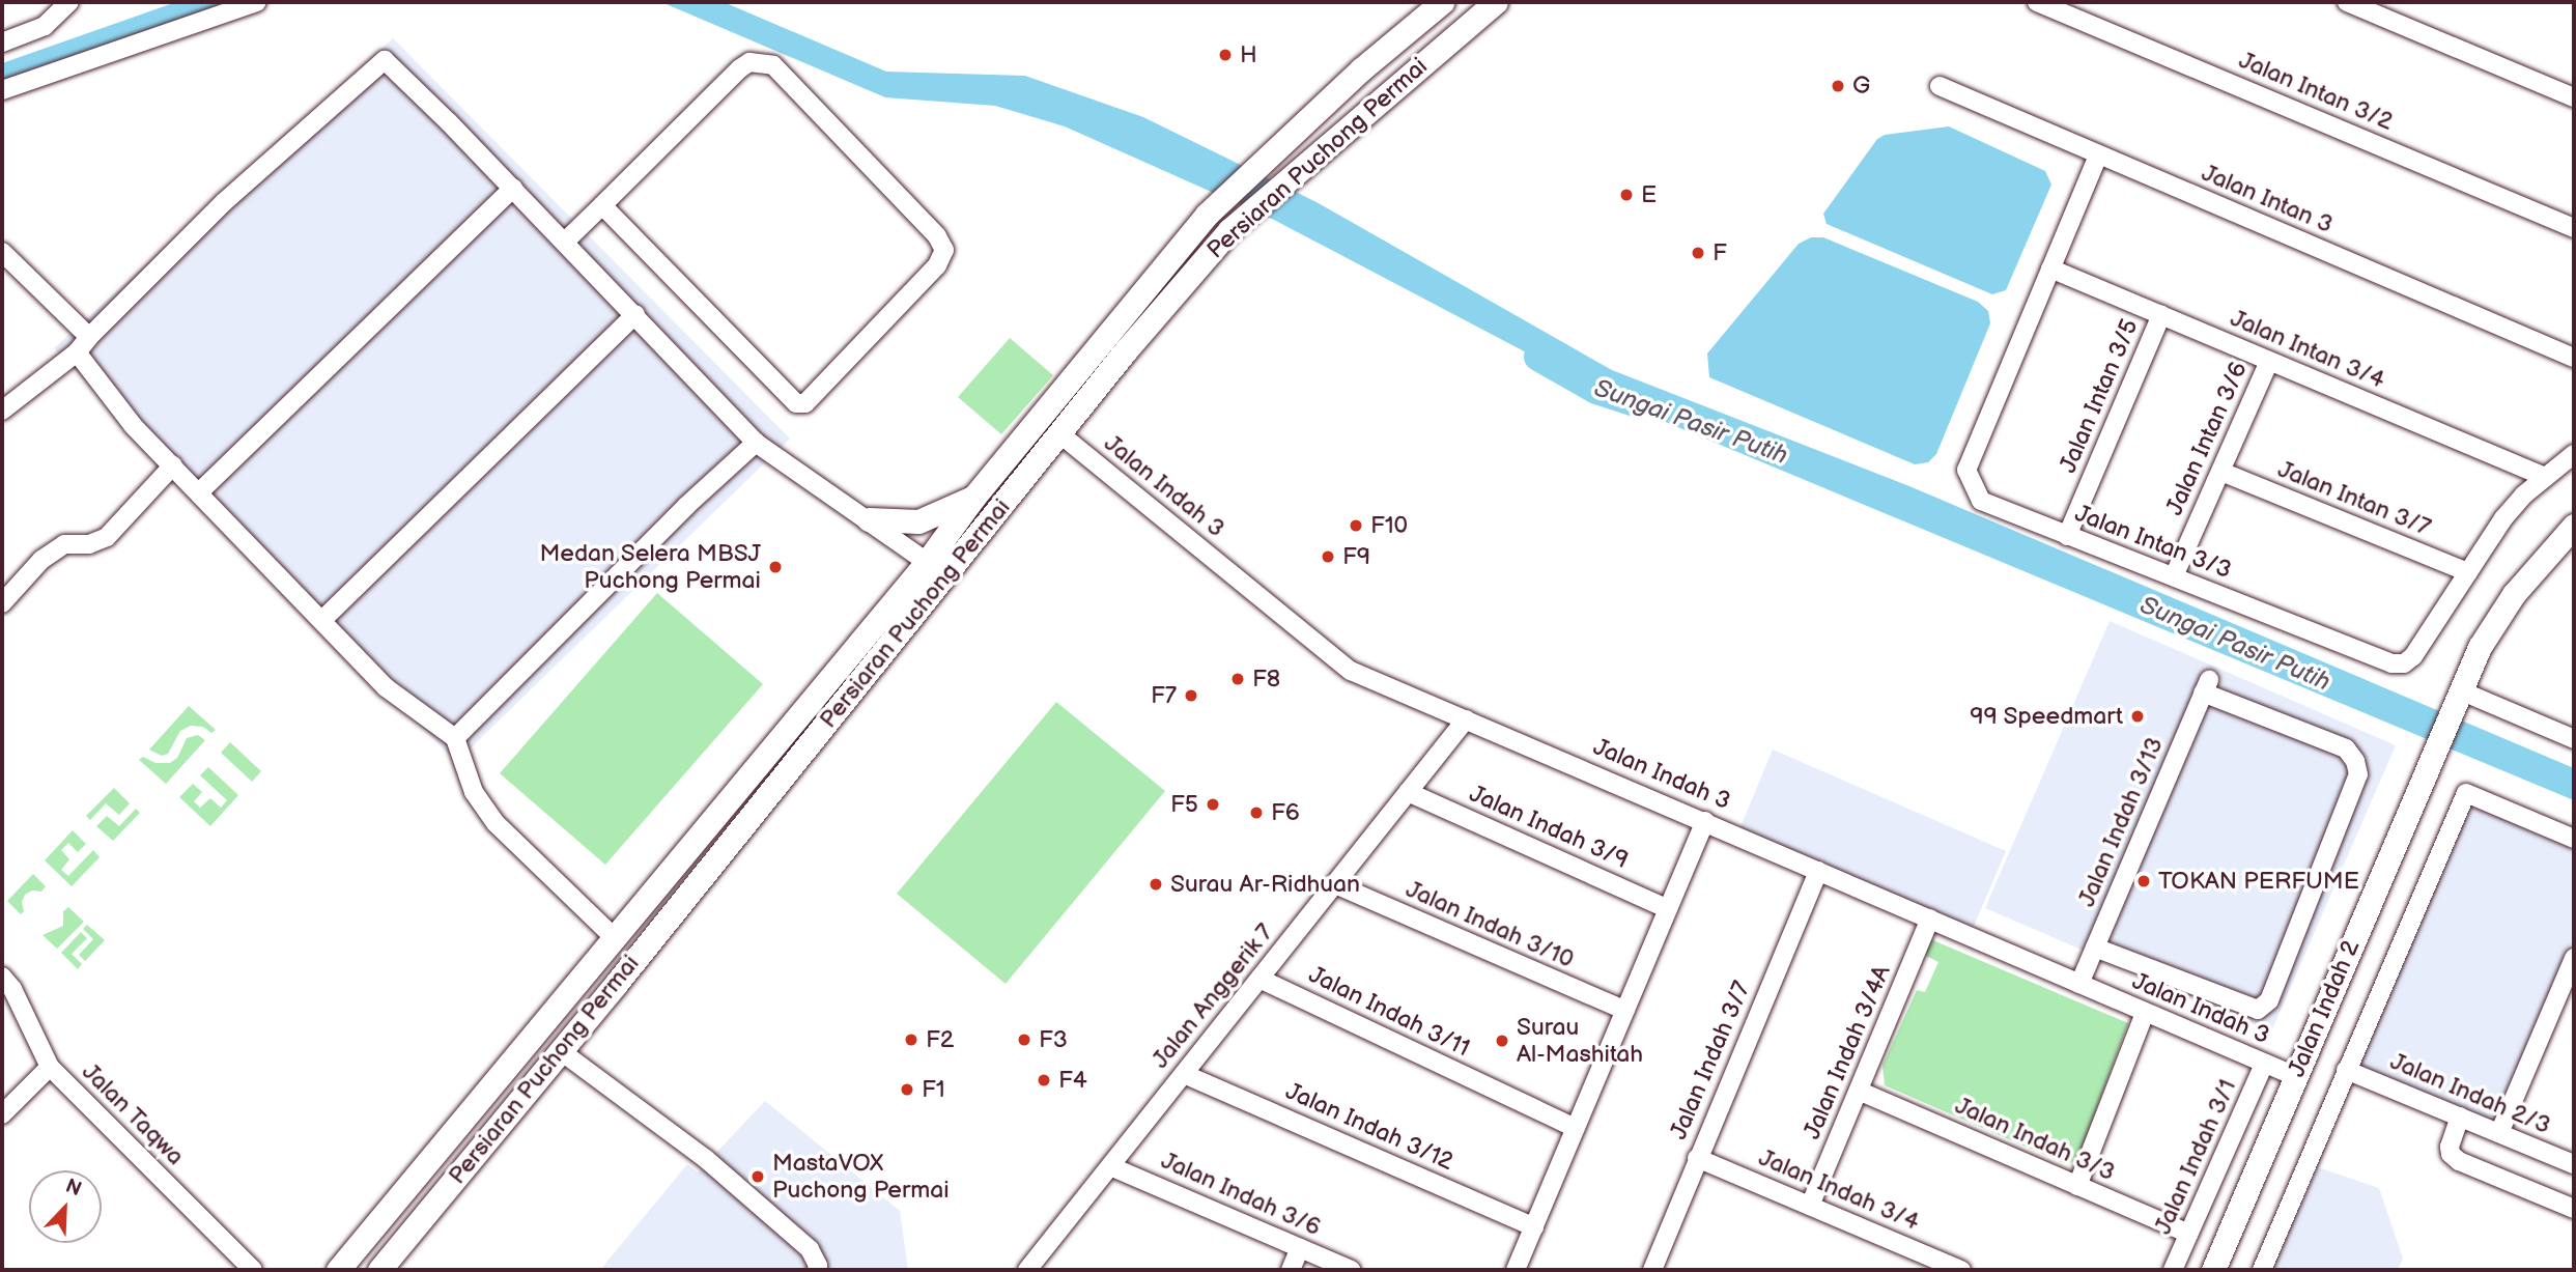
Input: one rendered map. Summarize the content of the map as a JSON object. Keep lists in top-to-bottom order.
{
  "streets": {
    "street": [
      "Jalan Intan 3/2",
      "Persiaran Puchong Permai",
      "Jalan Intan 3",
      "Jalan Intan 3/4",
      "Jalan Intan 3/5",
      "Jalan Intan 3/6",
      "Jalan Indah 3",
      "Jalan Intan 3/7",
      "Jalan Intan 3/3",
      "Jalan Indah 3/13",
      "Jalan Indah 3/9",
      "Jalan Indah 3/10",
      "Jalan Anggerik 7",
      "Jalan Indah 2",
      "Jalan Indah 3/11",
      "Jalan Indah 3/4A",
      "Jalan Indah 3/7",
      "Jalan Indah 2/3",
      "Jalan Taqwa",
      "Jalan Indah 3/12",
      "Jalan Indah 3/3",
      "Jalan Indah 3/1",
      "Jalan Indah 3/4",
      "Jalan Indah 3/6"
    ]
  },
  "crossings": [
    ["Persiaran Puchong Permai", "Jalan Indah 3"],
    ["Jalan Intan 3", "Jalan Intan 3/3"],
    ["Jalan Intan 3/4", "Jalan Intan 3/5"],
    ["Jalan Intan 3/4", "Jalan Intan 3/6"],
    ["Jalan Intan 3/4", "Jalan Intan 3/3"],
    ["Jalan Intan 3/5", "Jalan Intan 3/3"],
    ["Jalan Intan 3/6", "Jalan Intan 3/7"],
    ["Jalan Intan 3/6", "Jalan Intan 3/3"],
    ["Jalan Indah 3", "Jalan Indah 3/13"],
    ["Jalan Indah 3", "Jalan Anggerik 7"],
    ["Jalan Indah 3", "Jalan Indah 2"],
    ["Jalan Indah 3", "Jalan Indah 3/4A"],
    ["Jalan Indah 3", "Jalan Indah 3/7"],
    ["Jalan Indah 3", "Jalan Indah 3/1"],
    ["Jalan Intan 3/7", "Jalan Intan 3/3"],
    ["Jalan Indah 3/9", "Jalan Anggerik 7"],
    ["Jalan Indah 3/10", "Jalan Anggerik 7"],
    ["Jalan Anggerik 7", "Jalan Indah 3/11"],
    ["Jalan Anggerik 7", "Jalan Indah 3/12"],
    ["Jalan Anggerik 7", "Jalan Indah 3/6"],
    ["Jalan Indah 3/4A", "Jalan Indah 3/3"],
    ["Jalan Indah 3/4A", "Jalan Indah 3/4"],
    ["Jalan Indah 3/7", "Jalan Indah 3/4"],
    ["Jalan Indah 3/3", "Jalan Indah 3/1"]
  ],
  "water": ["Sungai Pasir Putih"],
  "places": [
    "H",
    "G",
    "E",
    "F",
    "F10",
    "F9",
    "Medan Selera MBSJ Puchong Permai",
    "F8",
    "F7",
    "99 Speedmart",
    "F5",
    "F6",
    "TOKAN PERFUME",
    "Surau Ar-Ridhuan",
    "F2",
    "F3",
    "Surau Al-Mashitah",
    "F4",
    "F1",
    "MastaVOX Puchong Permai"
  ],
  "north": "top right"
}
